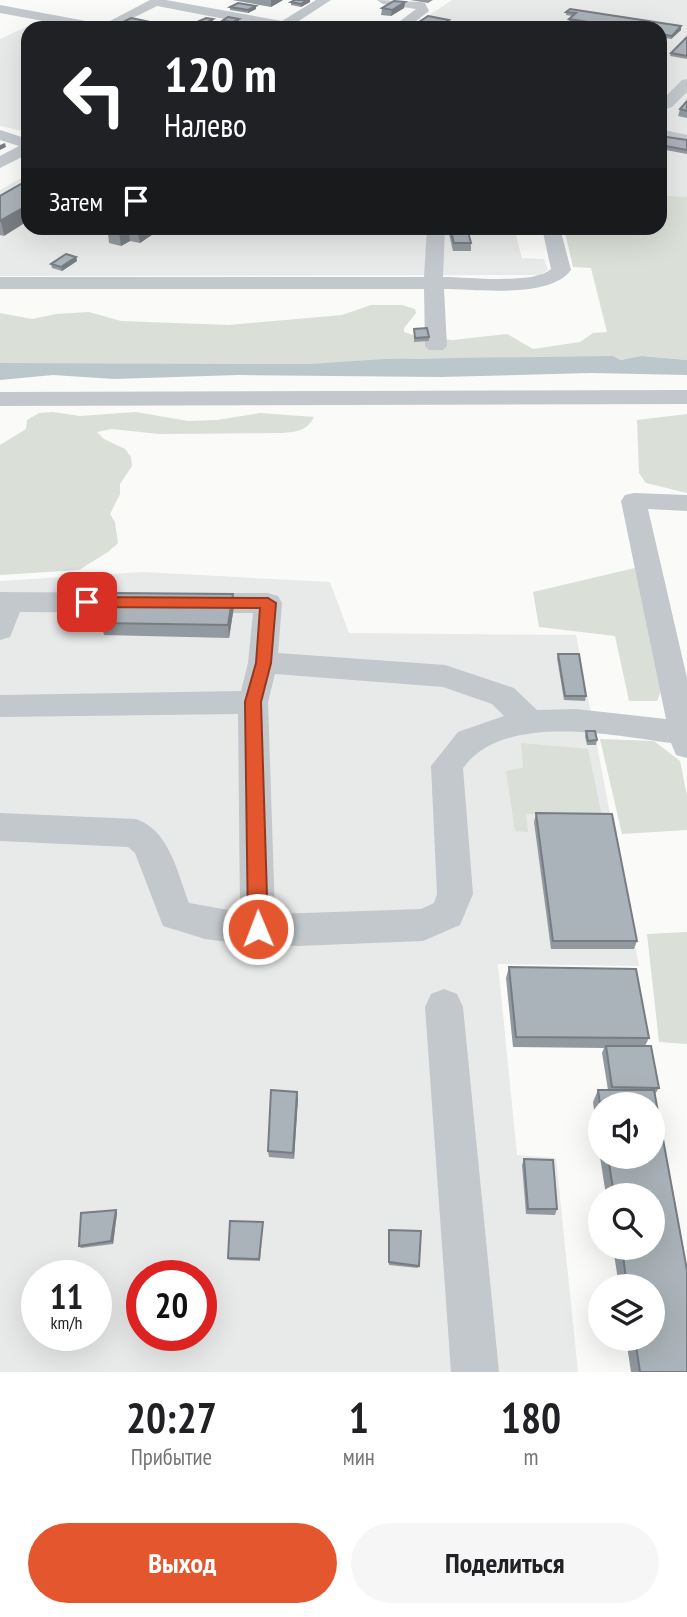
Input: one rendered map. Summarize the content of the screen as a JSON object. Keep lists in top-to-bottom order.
{
  "page": {
    "turn": ["120 m", "Налево"],
    "then": "Затем",
    "speed": "11 km/h",
    "limit": "20",
    "eta": [
      "20:27",
      "Прибытие",
      "1",
      "мин",
      "180",
      "m"
    ],
    "buttons": ["Выход", "Поделиться"]
  }
}
